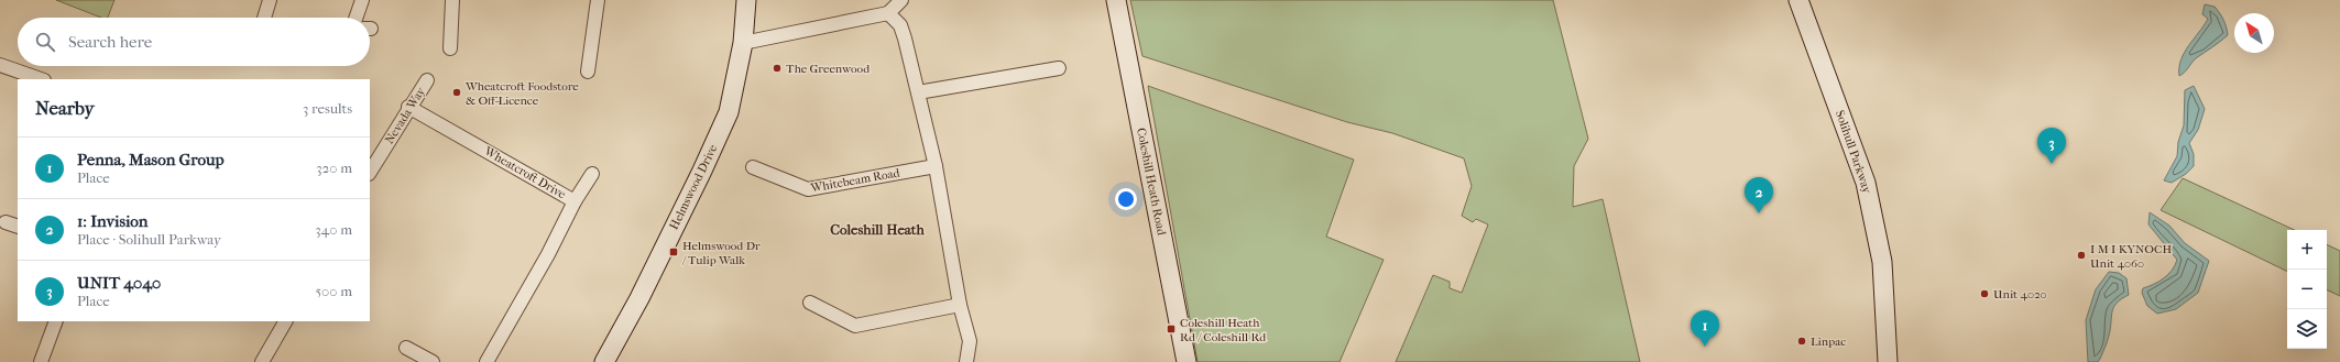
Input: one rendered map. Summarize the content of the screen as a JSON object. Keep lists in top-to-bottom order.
{
  "streets": {
    "street": [
      "Nevada Way",
      "Solihull Parkway",
      "Wheatcroft Drive",
      "Whitebeam Road",
      "Coleshill Heath Road",
      "Helmswood Drive"
    ]
  },
  "crossings": [
    ["Nevada Way", "Wheatcroft Drive"]
  ],
  "districts": ["Coleshill Heath"],
  "places": {
    "other": [
      "The Greenwood",
      "Wheatcroft Foodstore & Off-Licence",
      "I M I KYNOCH Unit 4060",
      "Unit 4020",
      "Linpac"
    ],
    "transit": ["Helmswood Dr / Tulip Walk", "Coleshill Heath Rd / Coleshill Rd"]
  },
  "north": "top left",
  "page": {
    "search": "Search here",
    "heading": ["Nearby", "3 results"],
    "pins": ["3", "2", "1"],
    "list": [
      {
        "mark": "1",
        "name": "Penna, Mason Group",
        "note": "Place",
        "value": "320 m"
      },
      {
        "mark": "2",
        "name": "1: Invision",
        "note": "Place · Solihull Parkway",
        "value": "340 m"
      },
      {
        "mark": "3",
        "name": "UNIT 4040",
        "note": "Place",
        "value": "500 m"
      }
    ],
    "map_buttons": ["+", "−"]
  }
}
